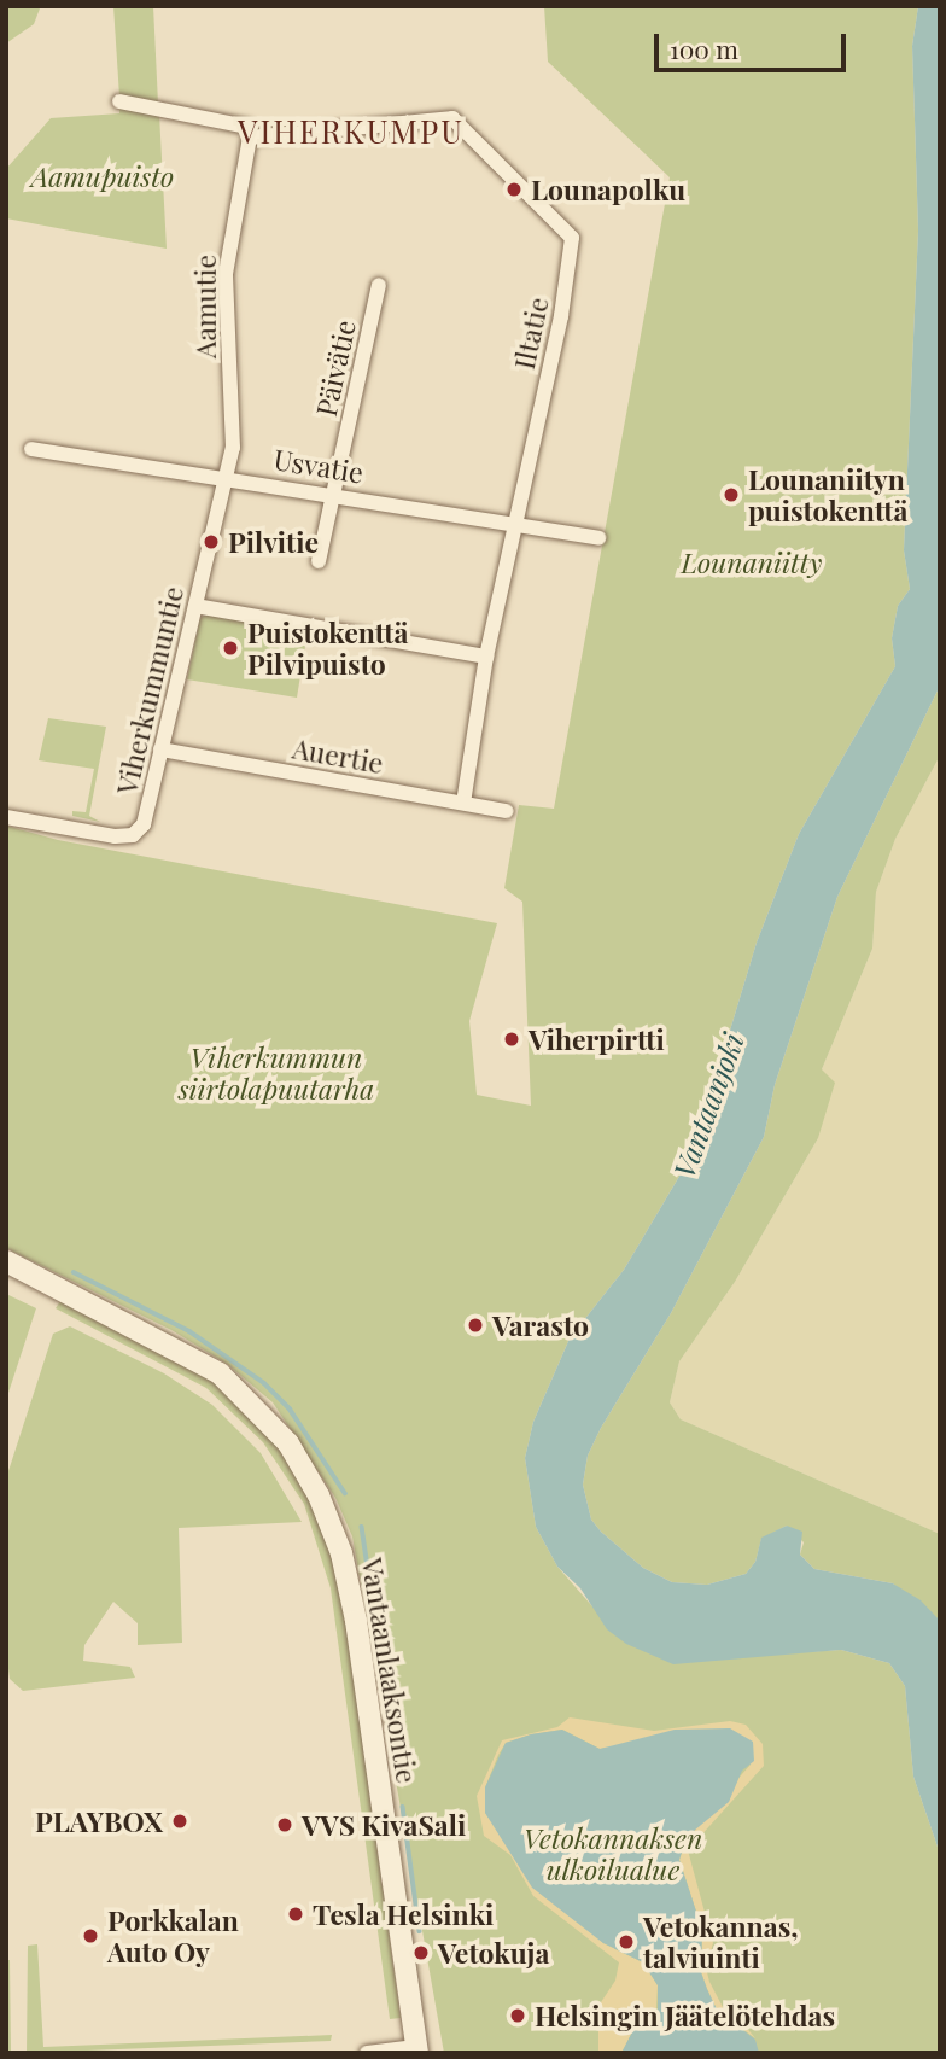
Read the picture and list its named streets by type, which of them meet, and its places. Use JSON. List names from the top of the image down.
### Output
{
  "streets": {
    "main road": ["Vantaanlaaksontie"],
    "street": [
      "Aamutie",
      "Iltatie",
      "Päivätie",
      "Usvatie",
      "Viherkummuntie",
      "Auertie"
    ]
  },
  "crossings": [
    ["Aamutie", "Iltatie"],
    ["Aamutie", "Usvatie"],
    ["Aamutie", "Viherkummuntie"],
    ["Iltatie", "Usvatie"],
    ["Iltatie", "Auertie"],
    ["Päivätie", "Usvatie"],
    ["Usvatie", "Viherkummuntie"],
    ["Viherkummuntie", "Auertie"]
  ],
  "districts": ["VIHERKUMPU"],
  "water": ["Vantaanjoki"],
  "parks": [
    "Aamupuisto",
    "Lounaniitty",
    "Viherkummun siirtolapuutarha",
    "Vetokannaksen ulkoilualue"
  ],
  "places": [
    "Lounapolku",
    "Lounaniityn puistokenttä",
    "Pilvitie",
    "Puistokenttä Pilvipuisto",
    "Viherpirtti",
    "Varasto",
    "PLAYBOX",
    "VVS KivaSali",
    "Tesla Helsinki",
    "Porkkalan Auto Oy",
    "Vetokannas, talviuinti",
    "Vetokuja",
    "Helsingin Jäätelötehdas"
  ],
  "scale_bar": "100 m"
}
